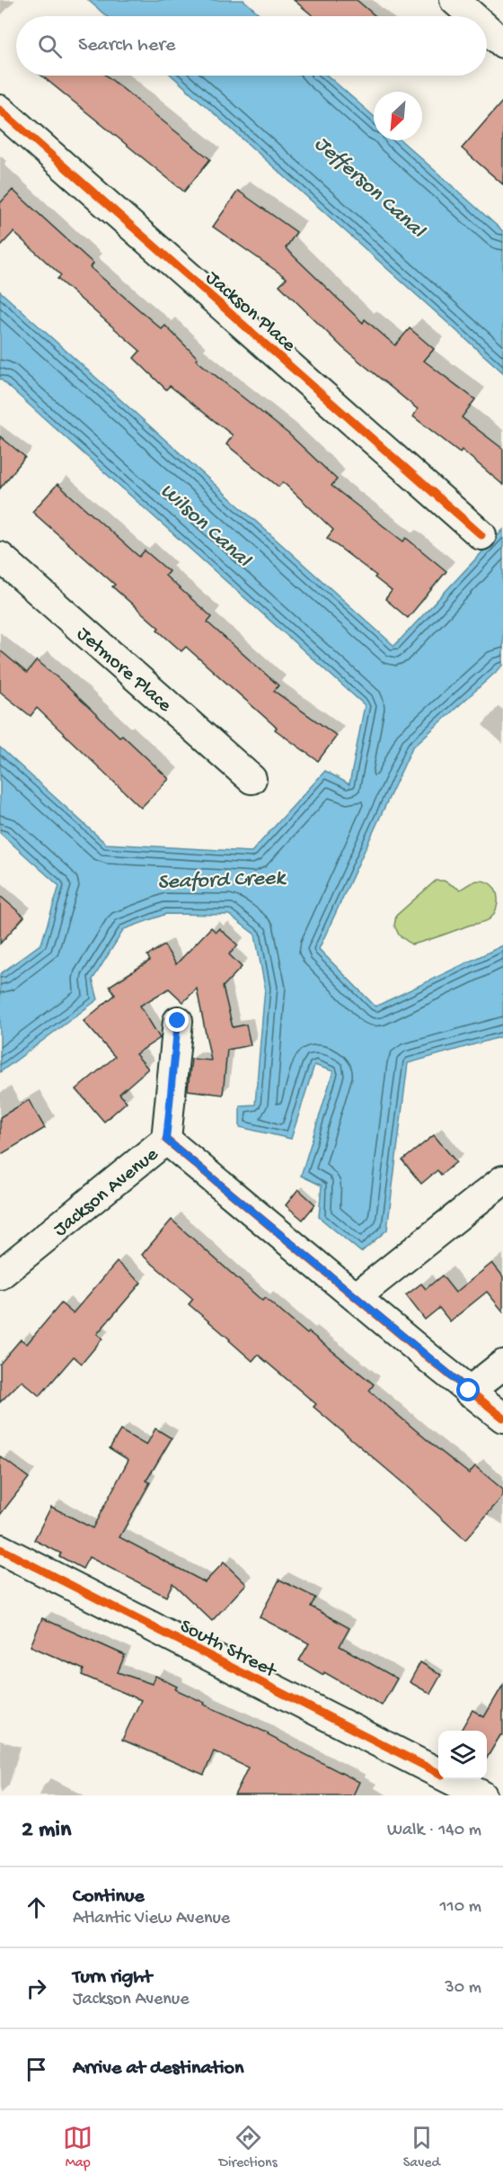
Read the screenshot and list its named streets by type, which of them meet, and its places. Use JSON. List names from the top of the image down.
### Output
{
  "streets": {
    "street": [
      "Jackson Place",
      "Jetmore Place",
      "Jackson Avenue",
      "South Street"
    ]
  },
  "water": ["Jefferson Canal", "Wilson Canal", "Seaford Creek"],
  "north": "bottom left",
  "page": {
    "search": "Search here",
    "heading": ["2 min", "Walk · 140 m"],
    "list": [
      ["Continue", "Atlantic View Avenue", "110 m"],
      ["Turn right", "Jackson Avenue", "30 m"],
      "Arrive at destination"
    ],
    "nav": ["Map", "Directions", "Saved"]
  }
}
